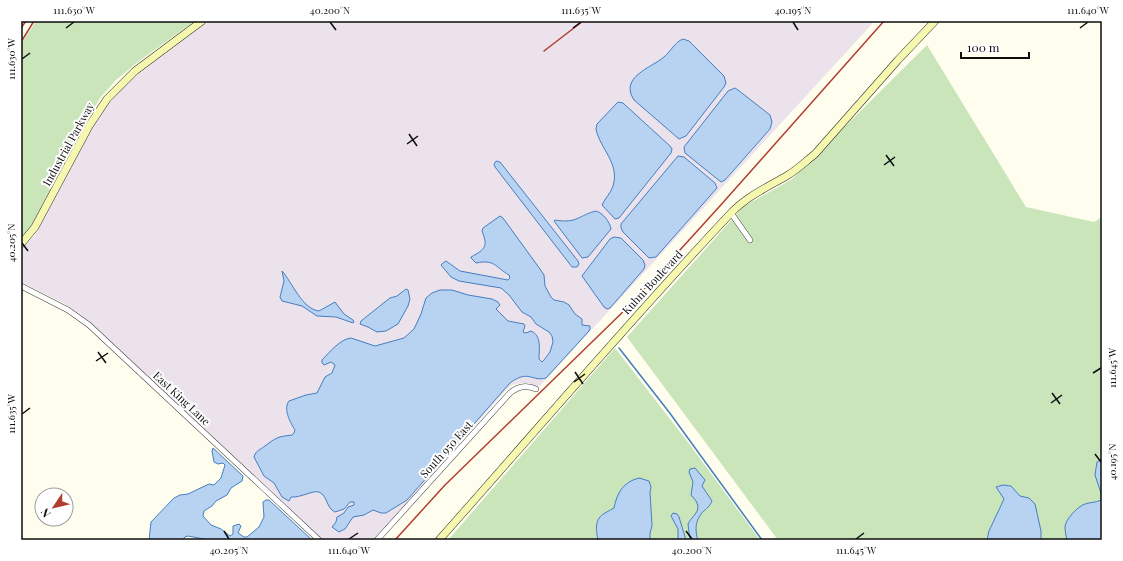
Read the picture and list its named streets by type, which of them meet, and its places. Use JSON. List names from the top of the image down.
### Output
{
  "streets": {
    "street": [
      "Industrial Parkway",
      "Kuhni Boulevard",
      "East King Lane",
      "South 950 East"
    ]
  },
  "scale_bar": "100 m",
  "north": "bottom left",
  "coordinates": [
    "111.630°W",
    "40.200°N",
    "111.635°W",
    "40.195°N",
    "111.640°W",
    "40.205°N",
    "111.645°W"
  ]
}
